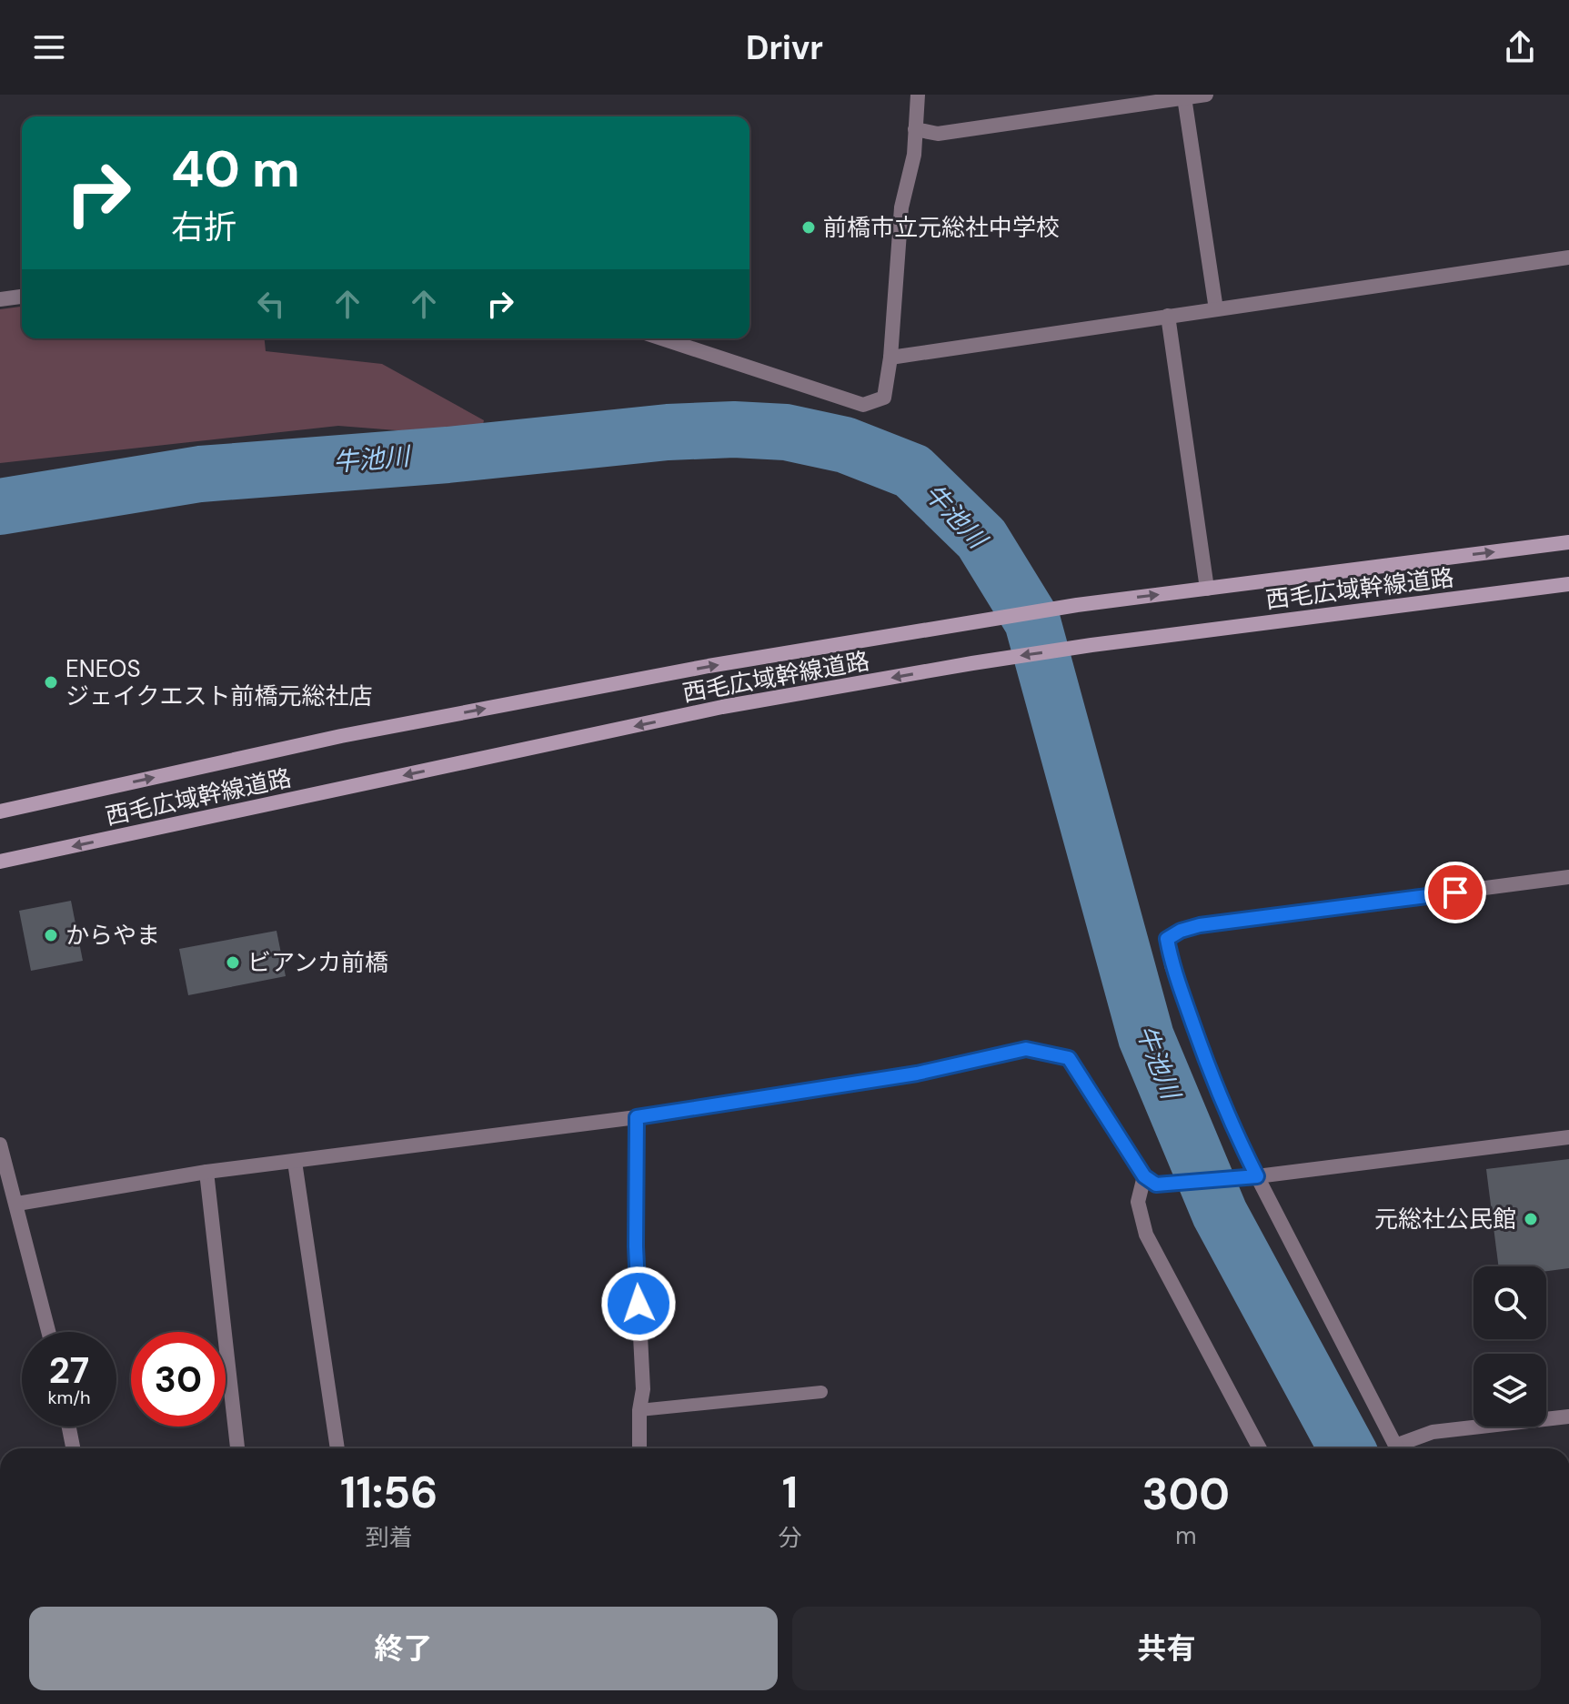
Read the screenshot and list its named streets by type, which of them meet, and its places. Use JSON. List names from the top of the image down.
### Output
{
  "streets": {
    "main road": ["西毛広域幹線道路"]
  },
  "water": ["牛池川"],
  "places": [
    "前橋市立元総社中学校",
    "ENEOS ジェイクエスト前橋元総社店",
    "からやま",
    "ビアンカ前橋",
    "元総社公民館"
  ],
  "page": {
    "header": "Drivr",
    "turn": ["40 m", "右折"],
    "speed": "27 km/h",
    "limit": "30",
    "eta": [
      "11:56",
      "到着",
      "1",
      "分",
      "300",
      "m"
    ],
    "buttons": ["終了", "共有"]
  }
}
